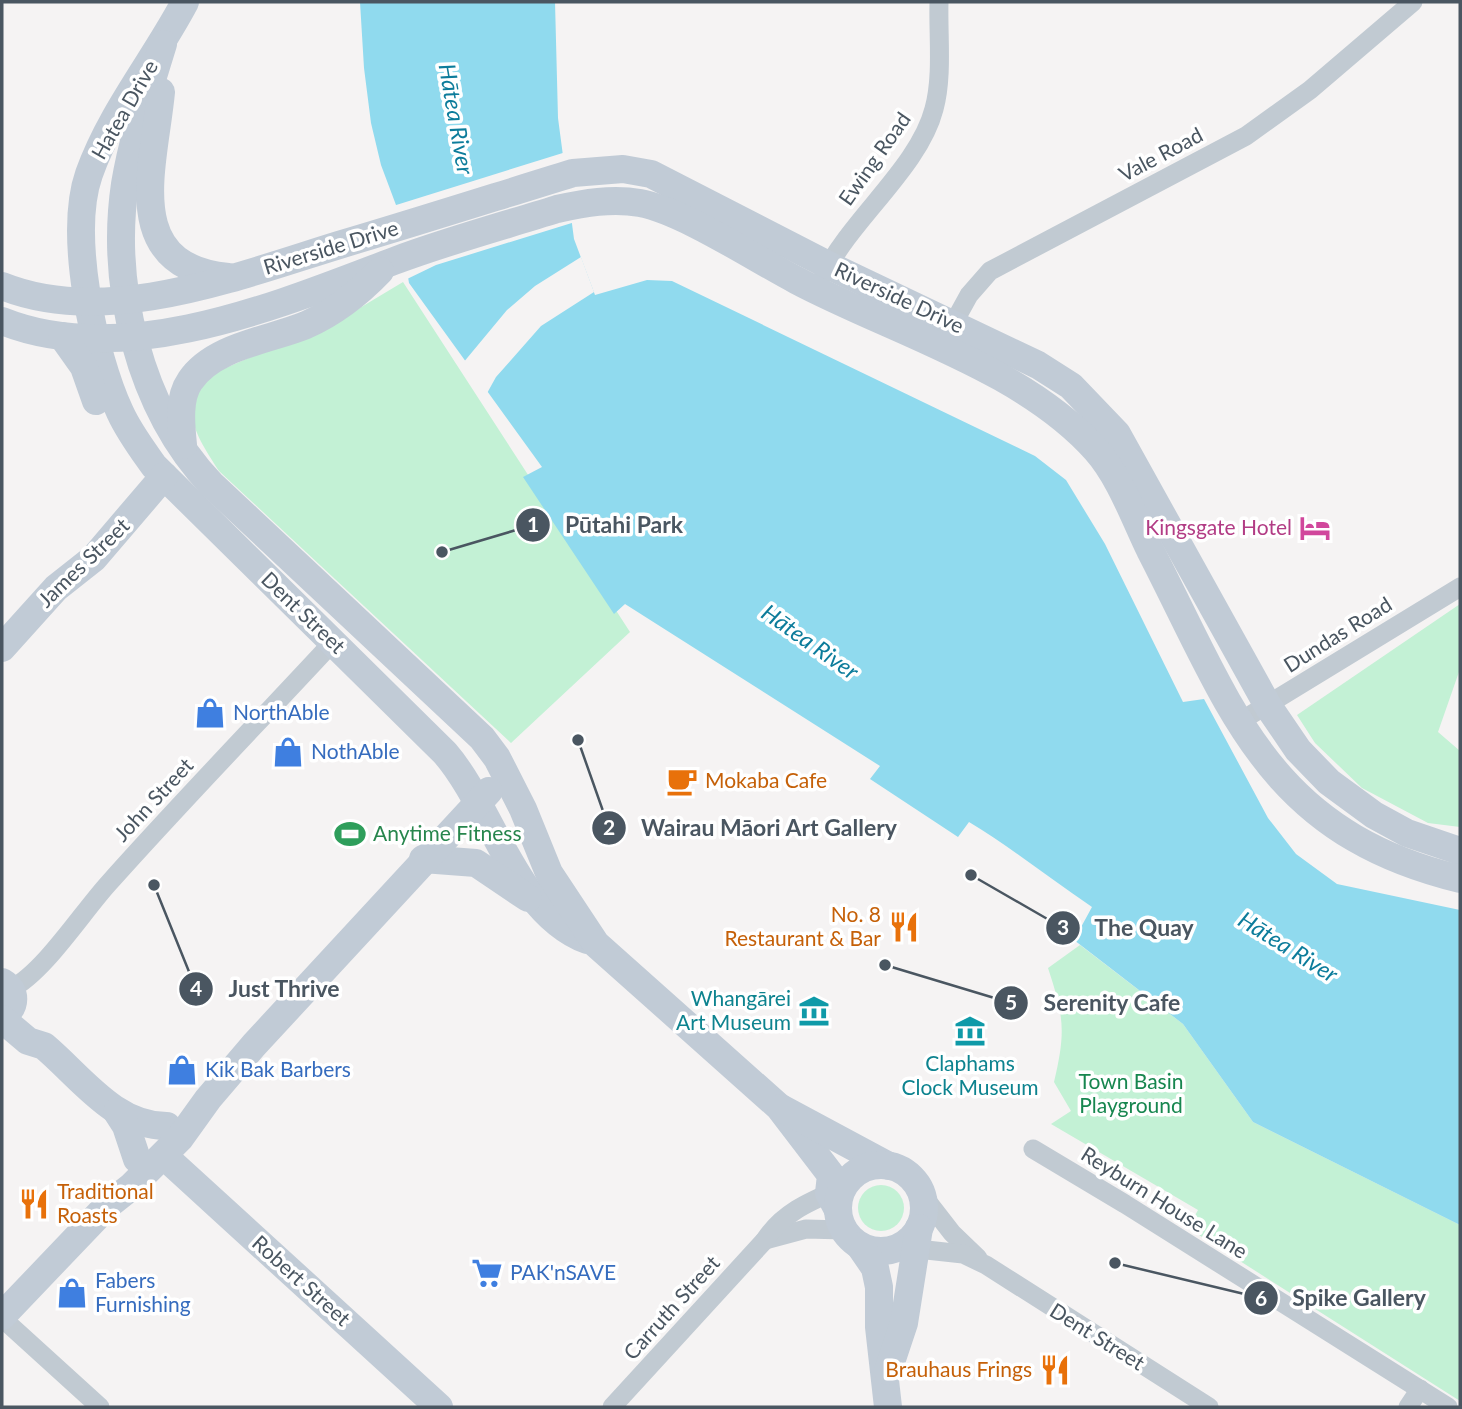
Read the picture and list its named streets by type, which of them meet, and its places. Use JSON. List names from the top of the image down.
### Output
{
  "streets": {
    "main road": [
      "Hatea Drive",
      "Riverside Drive",
      "James Street",
      "Dent Street",
      "Robert Street"
    ],
    "street": [
      "Vale Road",
      "Ewing Road",
      "Dundas Road",
      "John Street",
      "Reyburn House Lane",
      "Carruth Street"
    ]
  },
  "crossings": [
    ["Hatea Drive", "Riverside Drive"],
    ["Hatea Drive", "Dent Street"],
    ["Vale Road", "Riverside Drive"],
    ["Ewing Road", "Riverside Drive"],
    ["Riverside Drive", "Dent Street"],
    ["Riverside Drive", "Dundas Road"],
    ["James Street", "Dent Street"],
    ["Dent Street", "John Street"],
    ["Dent Street", "Carruth Street"],
    ["John Street", "Robert Street"]
  ],
  "water": ["Hātea River"],
  "parks": ["Town Basin Playground"],
  "places": {
    "hotel": ["Kingsgate Hotel"],
    "other": [
      "Pūtahi Park",
      "Wairau Māori Art Gallery",
      "The Quay",
      "Just Thrive",
      "Serenity Cafe",
      "Spike Gallery"
    ],
    "shop": [
      "NorthAble",
      "NothAble",
      "Kik Bak Barbers",
      "Fabers Furnishing"
    ],
    "cafe": ["Mokaba Cafe"],
    "sports": ["Anytime Fitness"],
    "restaurant": ["No. 8 Restaurant & Bar", "Traditional Roasts", "Brauhaus Frings"],
    "museum": ["Whangārei Art Museum", "Claphams Clock Museum"],
    "supermarket": ["PAK'nSAVE"]
  }
}
